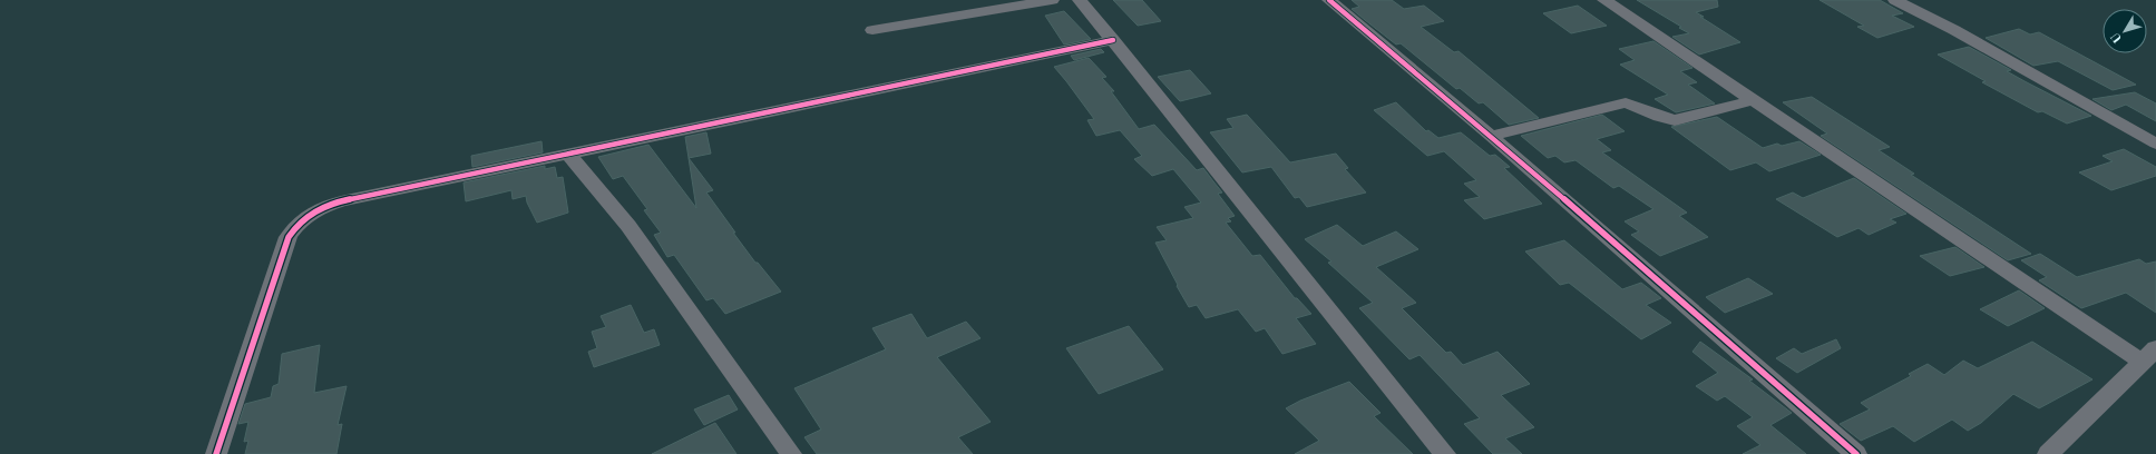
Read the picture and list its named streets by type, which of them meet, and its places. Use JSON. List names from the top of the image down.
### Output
{
  "north": "bottom left"
}
